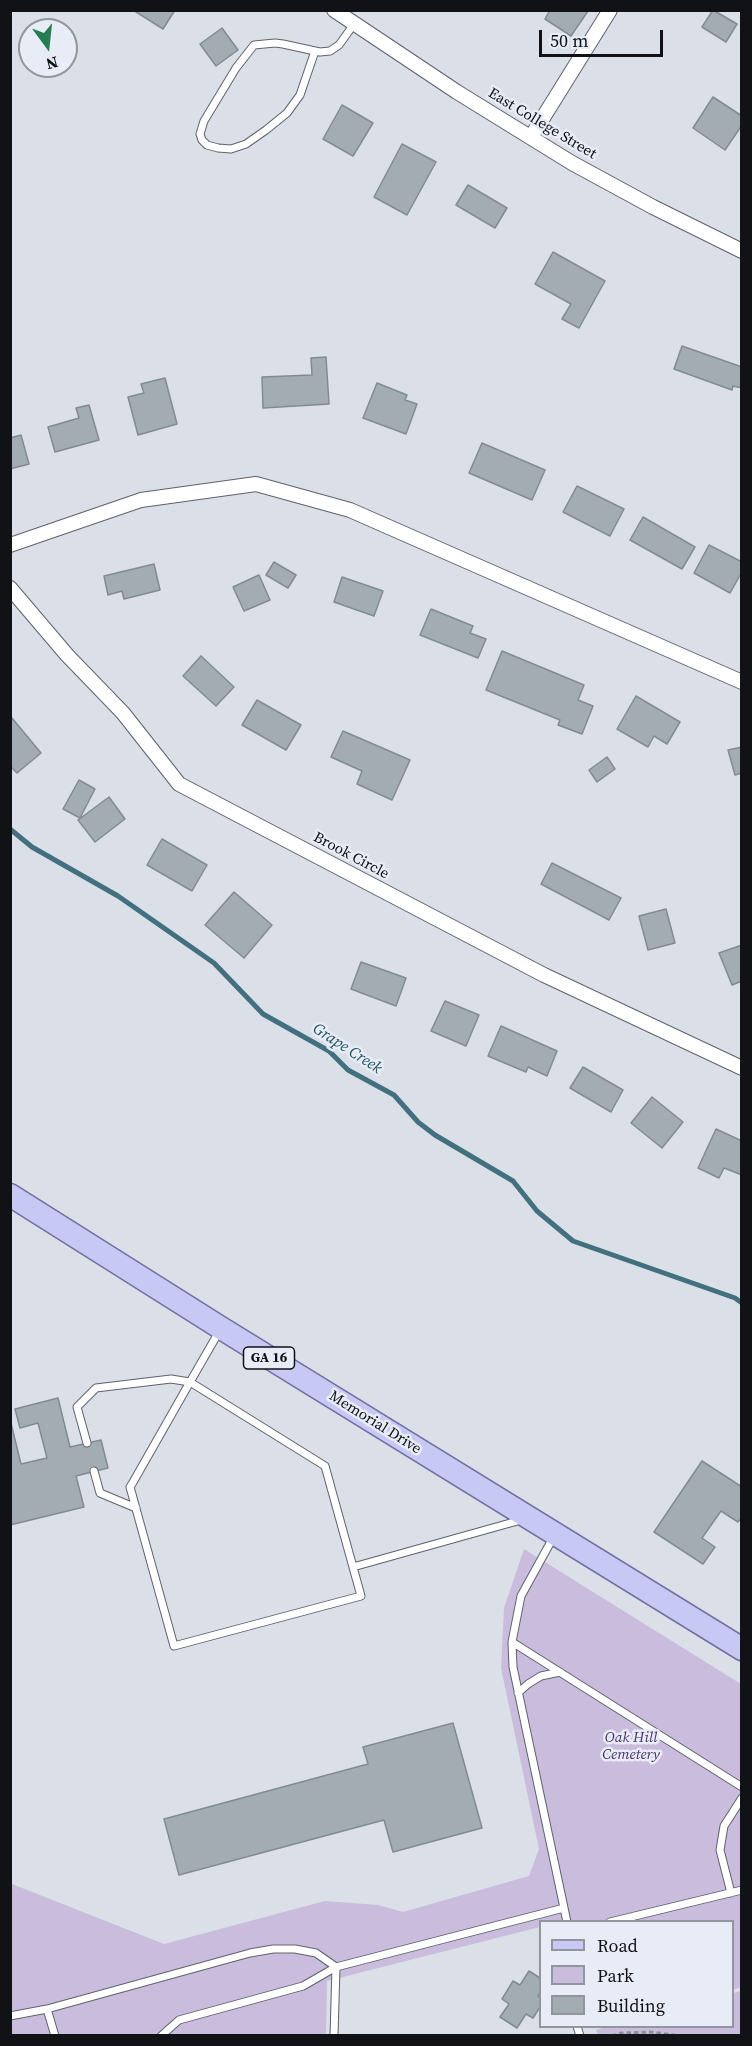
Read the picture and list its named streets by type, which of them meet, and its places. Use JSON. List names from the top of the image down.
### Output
{
  "streets": {
    "main road": ["GA 16", "Memorial Drive"],
    "street": ["East College Street", "Brook Circle"]
  },
  "water": ["Grape Creek"],
  "parks": ["Oak Hill Cemetery"],
  "legend": ["Road", "Park", "Building"],
  "scale_bar": "50 m",
  "north": "bottom"
}
